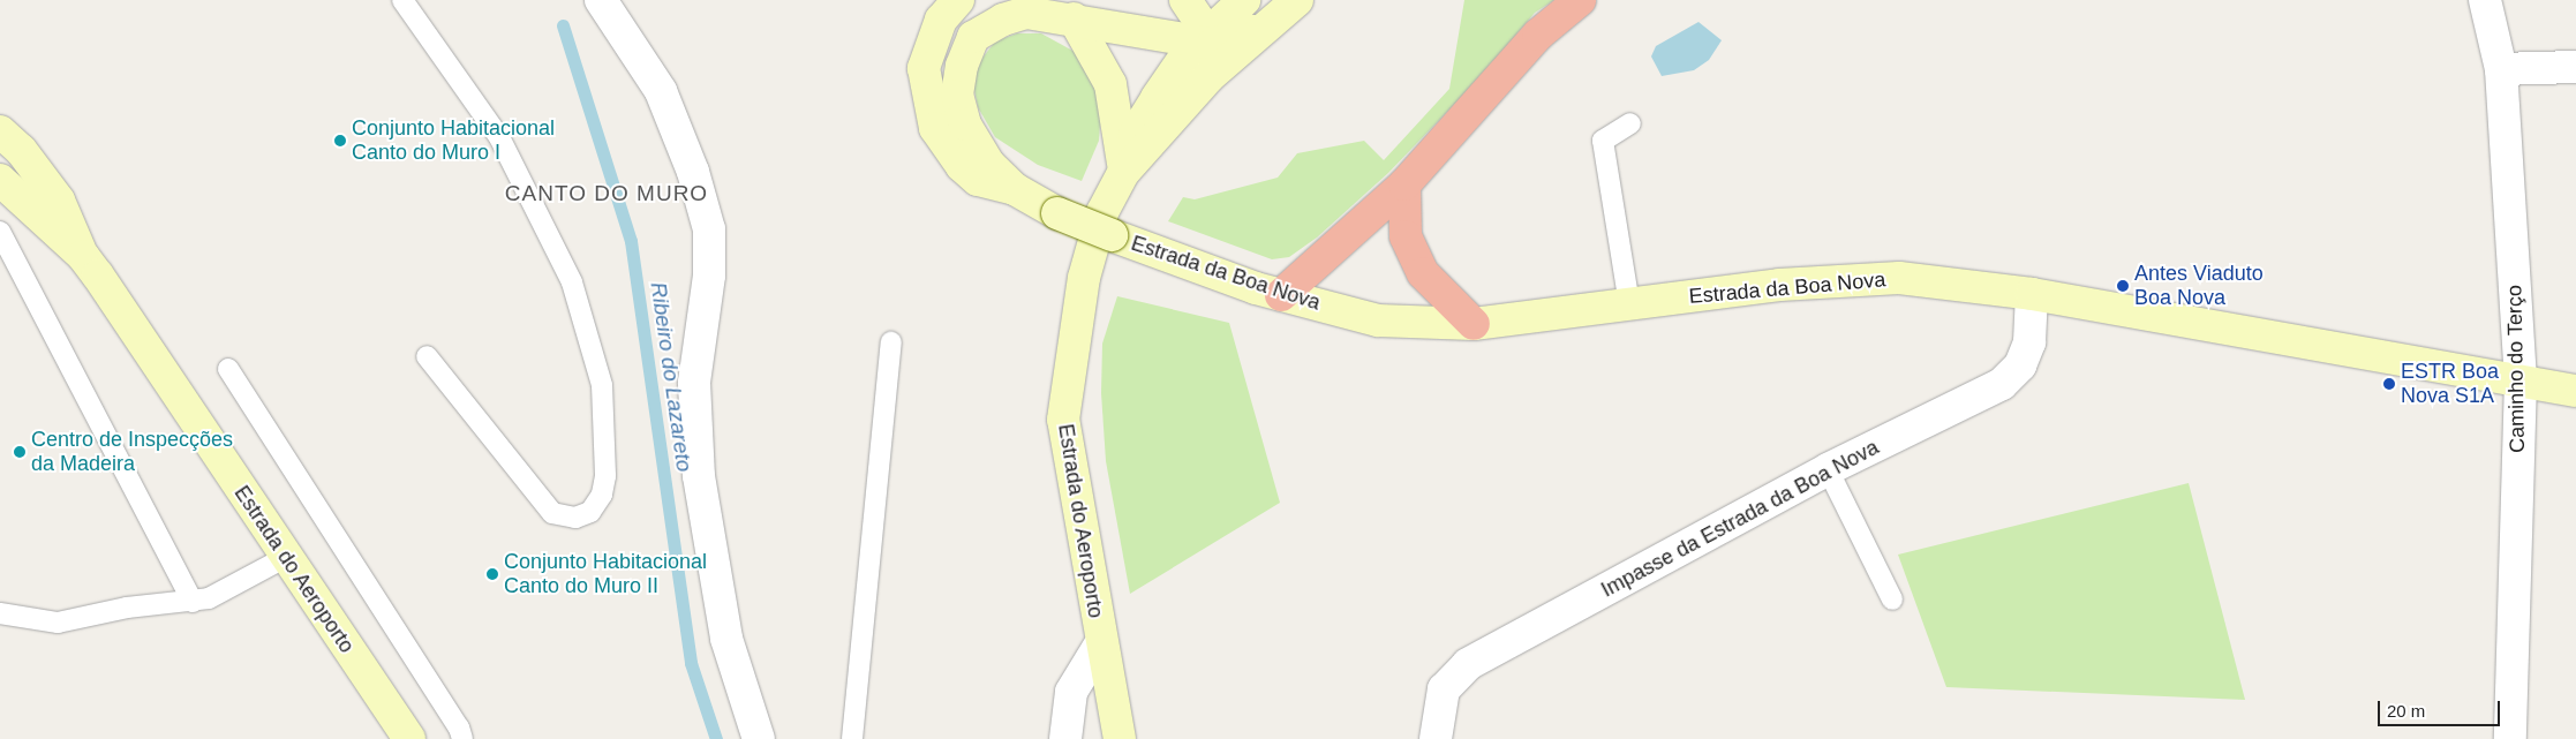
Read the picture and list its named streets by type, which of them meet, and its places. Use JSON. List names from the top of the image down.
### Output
{
  "streets": {
    "main road": ["Estrada da Boa Nova", "Estrada do Aeroporto"],
    "street": ["Caminho do Terço", "Impasse da Estrada da Boa Nova"]
  },
  "crossings": [
    ["Estrada da Boa Nova", "Caminho do Terço"],
    ["Estrada da Boa Nova", "Impasse da Estrada da Boa Nova"],
    ["Estrada da Boa Nova", "Estrada do Aeroporto"]
  ],
  "districts": ["CANTO DO MURO"],
  "water": ["Ribeiro do Lazareto"],
  "places": [
    "Conjunto Habitacional Canto do Muro I",
    "Antes Viaduto Boa Nova",
    "ESTR Boa Nova S1A",
    "Centro de Inspecções da Madeira",
    "Conjunto Habitacional Canto do Muro II"
  ],
  "scale_bar": "20 m"
}
